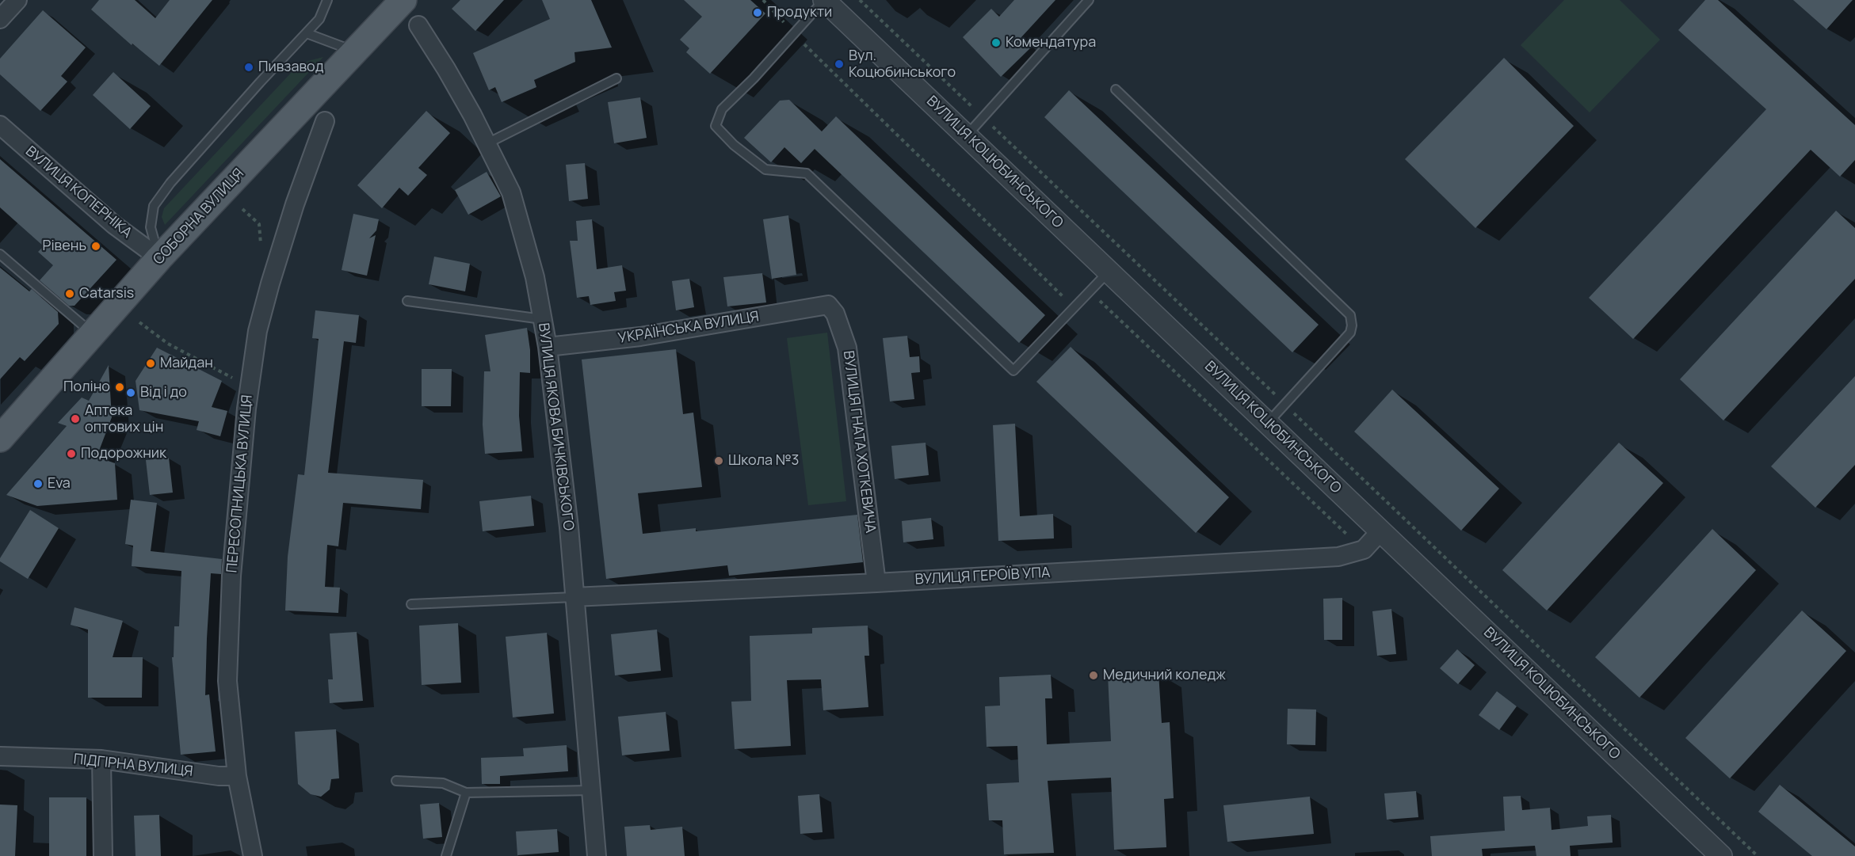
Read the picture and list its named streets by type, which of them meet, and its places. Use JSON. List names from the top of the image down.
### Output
{
  "streets": {
    "main road": ["СОБОРНА ВУЛИЦЯ"],
    "street": [
      "ВУЛИЦЯ КОЦЮБИНСЬКОГО",
      "ВУЛИЦЯ КОПЕРНІКА",
      "УКРАЇНСЬКА ВУЛИЦЯ",
      "ВУЛИЦЯ ЯКОВА БИЧКІВСЬКОГО",
      "ВУЛИЦЯ ГНАТА ХОТКЕВИЧА",
      "ПЕРЕСОПНИЦЬКА ВУЛИЦЯ",
      "ВУЛИЦЯ ГЕРОЇВ УПА",
      "ПІДГІРНА ВУЛИЦЯ"
    ]
  },
  "crossings": [
    ["ВУЛИЦЯ КОПЕРНІКА", "СОБОРНА ВУЛИЦЯ"],
    ["УКРАЇНСЬКА ВУЛИЦЯ", "ВУЛИЦЯ ЯКОВА БИЧКІВСЬКОГО"],
    ["УКРАЇНСЬКА ВУЛИЦЯ", "ВУЛИЦЯ ГНАТА ХОТКЕВИЧА"],
    ["ВУЛИЦЯ ЯКОВА БИЧКІВСЬКОГО", "ВУЛИЦЯ ГЕРОЇВ УПА"],
    ["ВУЛИЦЯ ГНАТА ХОТКЕВИЧА", "ВУЛИЦЯ ГЕРОЇВ УПА"],
    ["ПЕРЕСОПНИЦЬКА ВУЛИЦЯ", "ПІДГІРНА ВУЛИЦЯ"]
  ],
  "places": [
    "Продукти",
    "Комендатура",
    "Вул. Коцюбинського",
    "Пивзавод",
    "Рівень",
    "Catarsis",
    "Майдан",
    "Поліно",
    "Від і до",
    "Аптека оптових цін",
    "Подорожник",
    "Школа №3",
    "Eva",
    "Медичний коледж"
  ]
}
